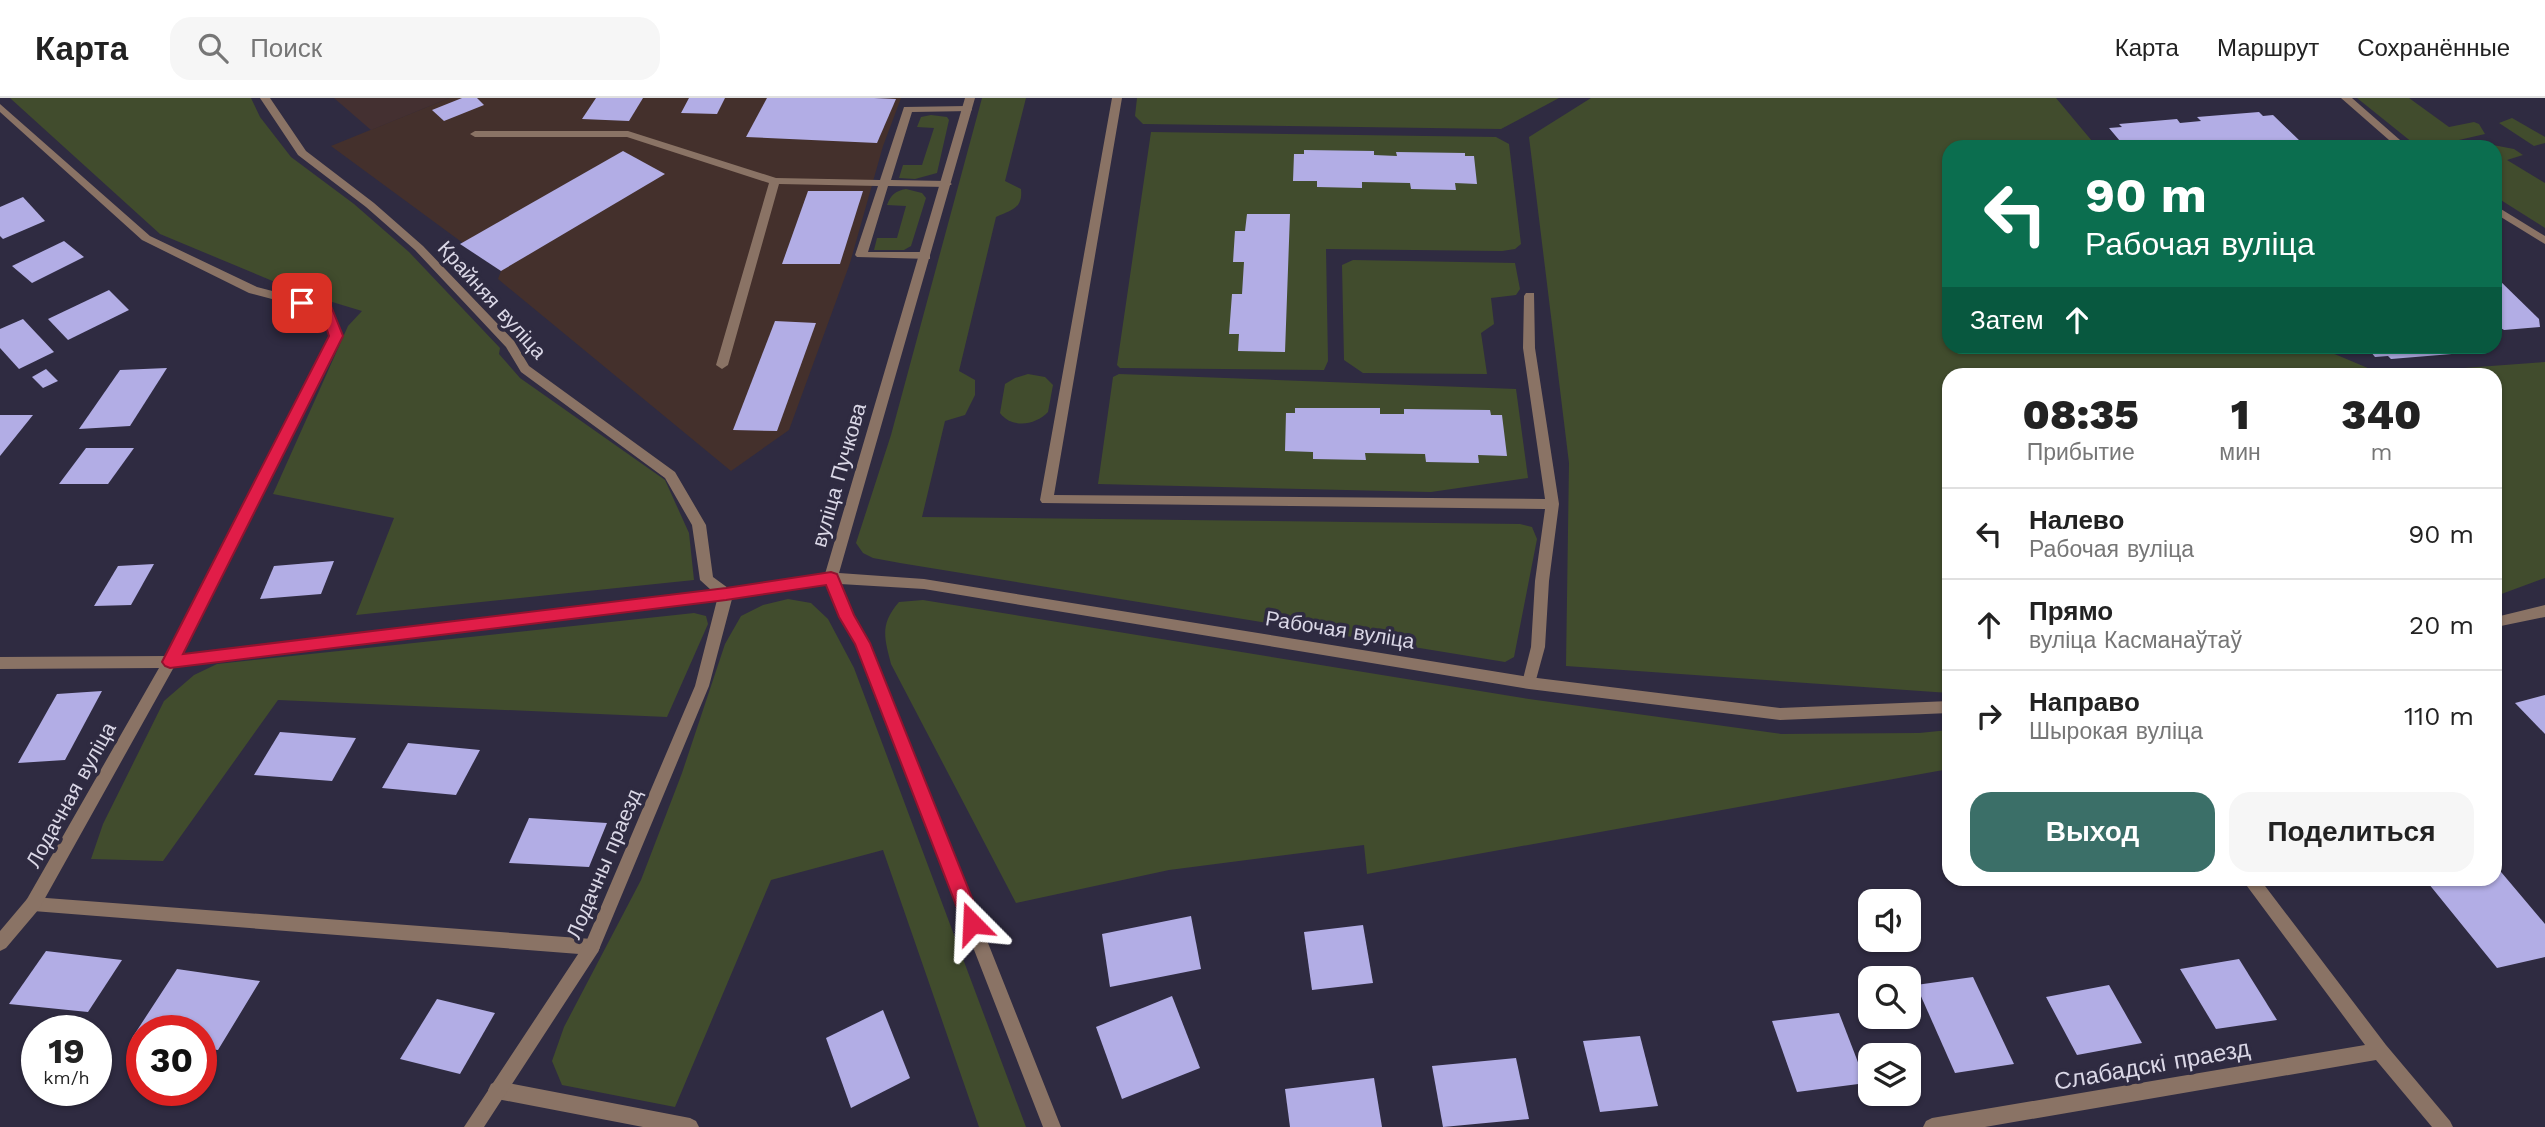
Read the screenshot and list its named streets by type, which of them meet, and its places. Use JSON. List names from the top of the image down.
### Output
{
  "streets": {
    "street": [
      "Крайняя вуліца",
      "вуліца Пучкова",
      "Рабочая вуліца",
      "Лодачная вуліца",
      "Лодачны праезд",
      "Слабадскі праезд"
    ]
  },
  "crossings": [
    ["Крайняя вуліца", "Рабочая вуліца"],
    ["Крайняя вуліца", "Лодачны праезд"],
    ["вуліца Пучкова", "Рабочая вуліца"],
    ["Рабочая вуліца", "Лодачная вуліца"],
    ["Рабочая вуліца", "Лодачны праезд"]
  ],
  "page": {
    "header": "Карта",
    "search": "Поиск",
    "nav": ["Карта", "Маршрут", "Сохранённые"],
    "turn": ["90 m", "Рабочая вуліца"],
    "then": "Затем",
    "eta": [
      "08:35",
      "Прибытие",
      "1",
      "мин",
      "340",
      "m"
    ],
    "list": [
      {
        "name": "Налево",
        "note": "Рабочая вуліца",
        "value": "90 m"
      },
      {
        "name": "Прямо",
        "note": "вуліца Касманаўтаў",
        "value": "20 m"
      },
      {
        "name": "Направо",
        "note": "Шырокая вуліца",
        "value": "110 m"
      }
    ],
    "buttons": ["Выход", "Поделиться"],
    "speed": "19 km/h",
    "limit": "30"
  }
}
